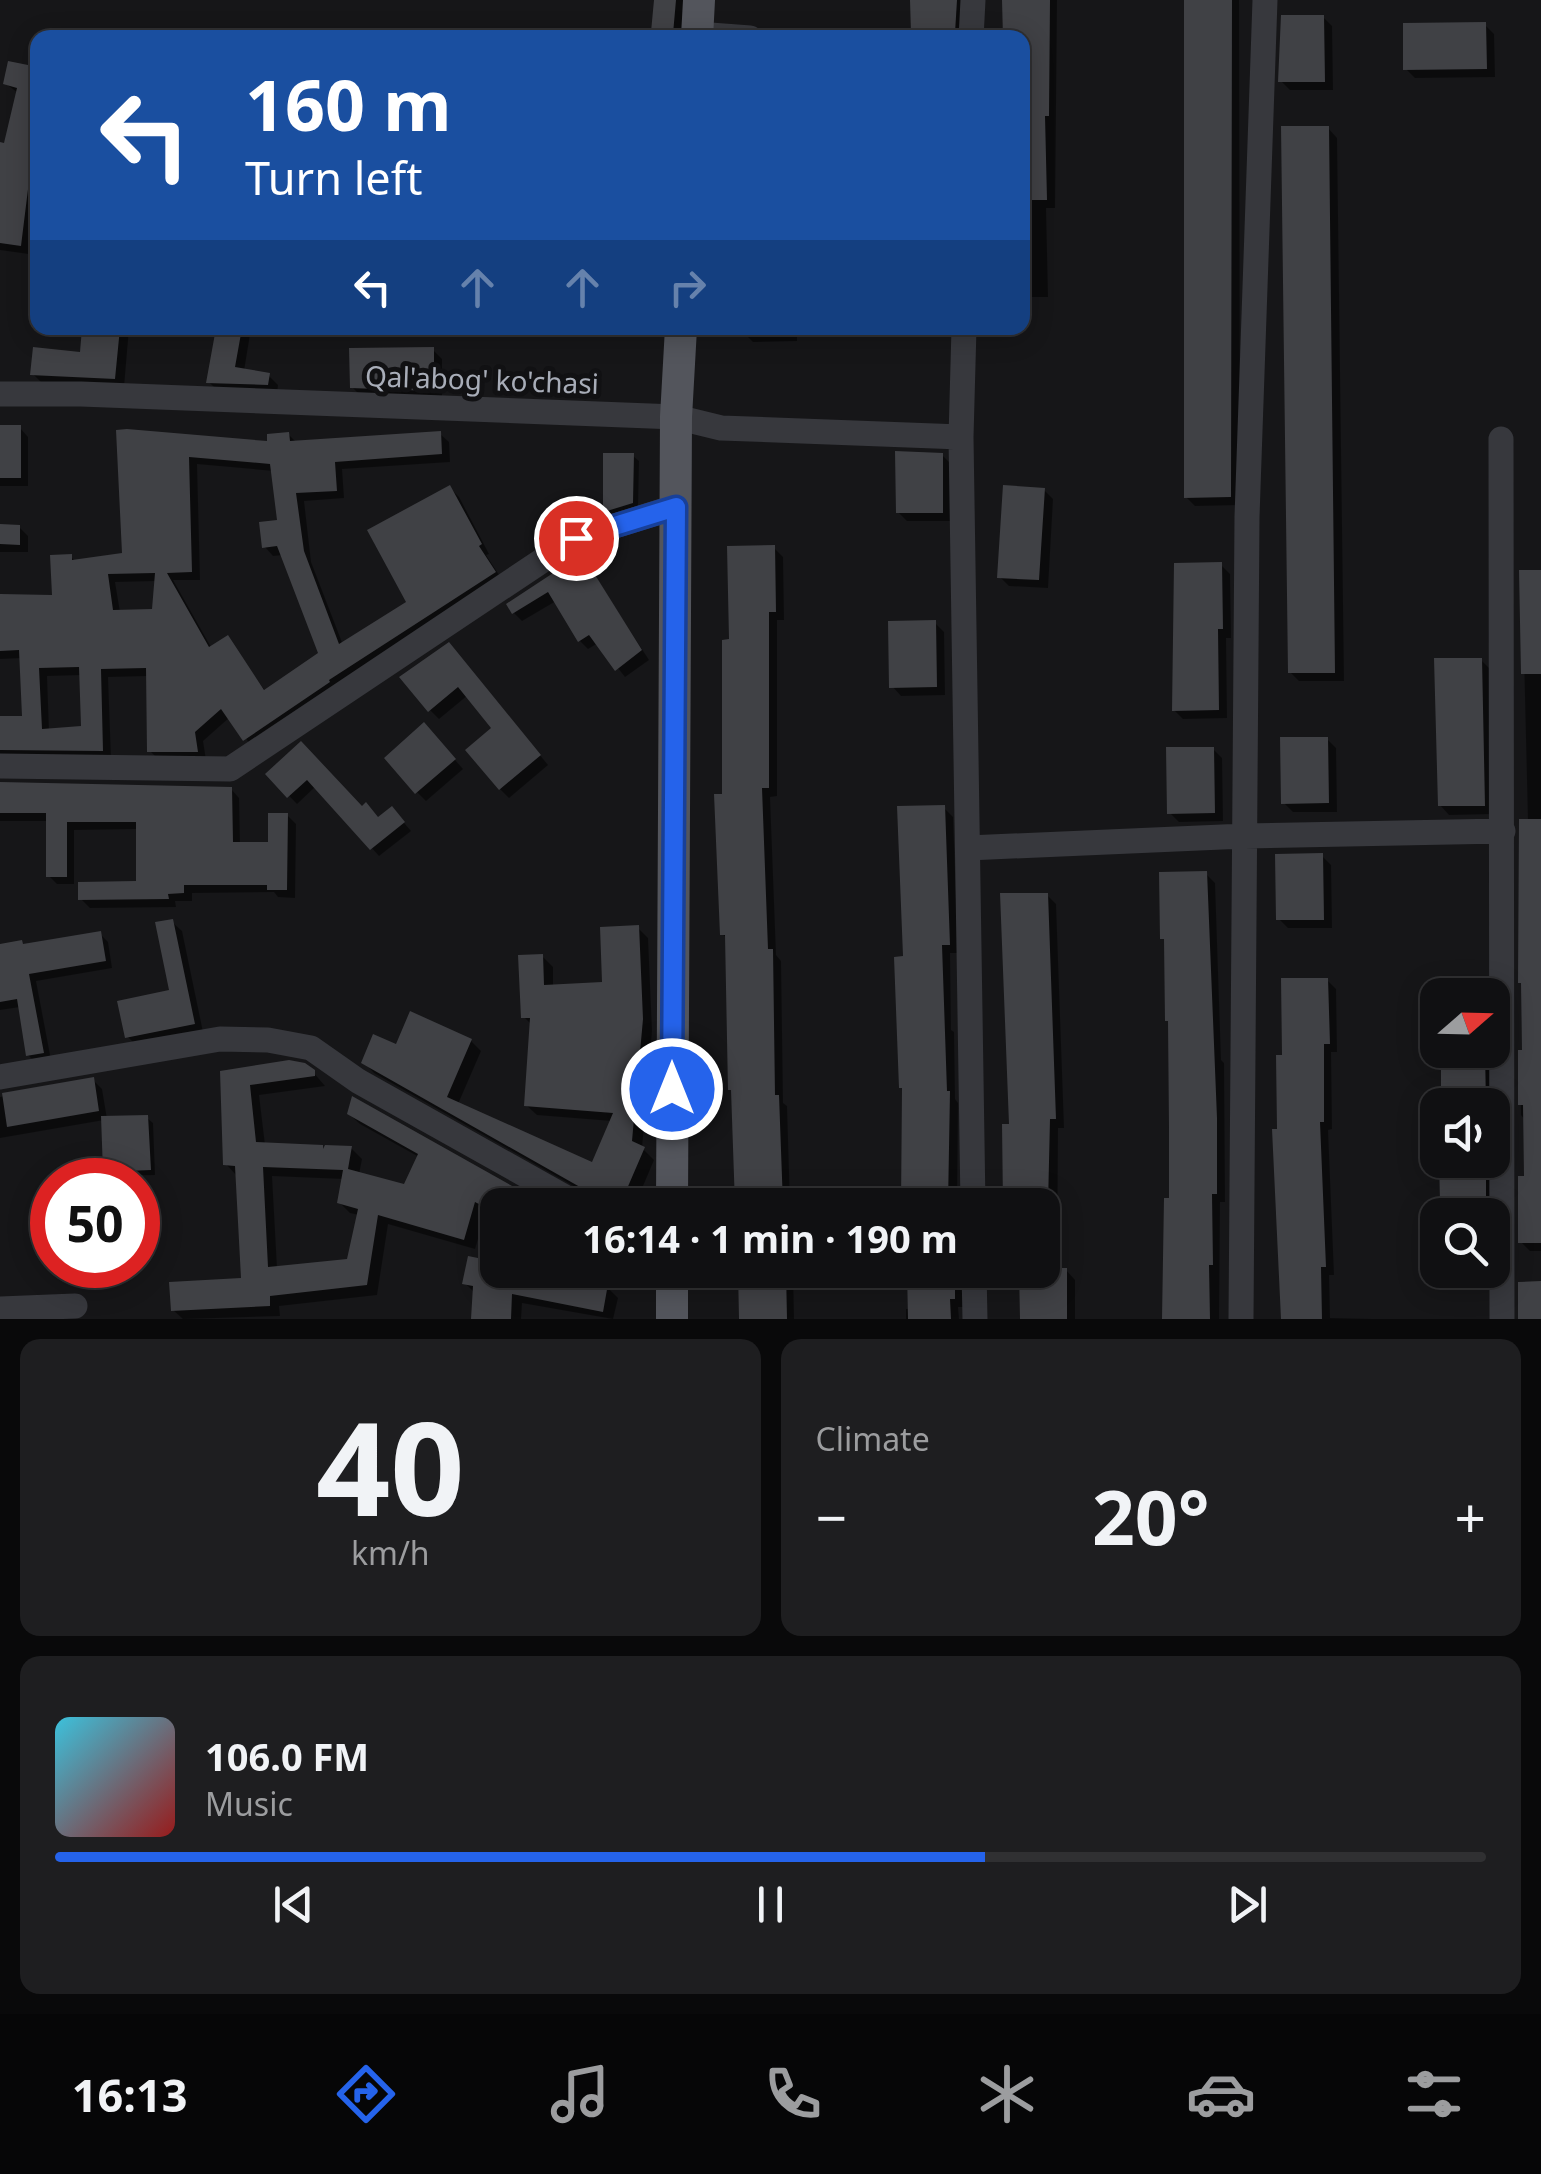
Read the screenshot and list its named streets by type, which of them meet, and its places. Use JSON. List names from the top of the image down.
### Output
{
  "streets": {
    "street": ["Qal'abog' ko'chasi"]
  },
  "north": "right",
  "page": {
    "turn": ["160 m", "Turn left"],
    "limit": "50",
    "trip": "16:14 · 1 min · 190 m",
    "tile": [
      ["40", "km/h"],
      "Climate"
    ],
    "heat": ["−", "20°", "+"],
    "song": ["106.0 FM", "Music"],
    "tabs": "16:13"
  }
}
